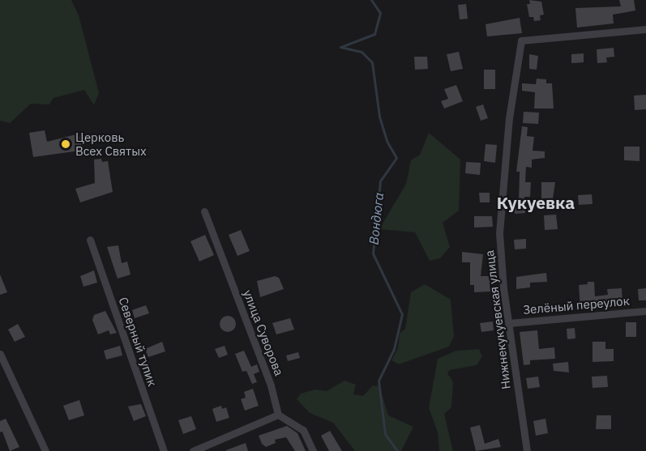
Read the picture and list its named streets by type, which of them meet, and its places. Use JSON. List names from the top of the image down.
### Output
{
  "streets": {
    "street": [
      "Зелёный переулок",
      "Нижнекукуевская улица",
      "улица Суворова",
      "Северный тупик"
    ]
  },
  "crossings": [
    ["Зелёный переулок", "Нижнекукуевская улица"]
  ],
  "districts": ["Кукуевка"],
  "water": ["Вондюга"],
  "places": ["Церковь Всех Святых"]
}
